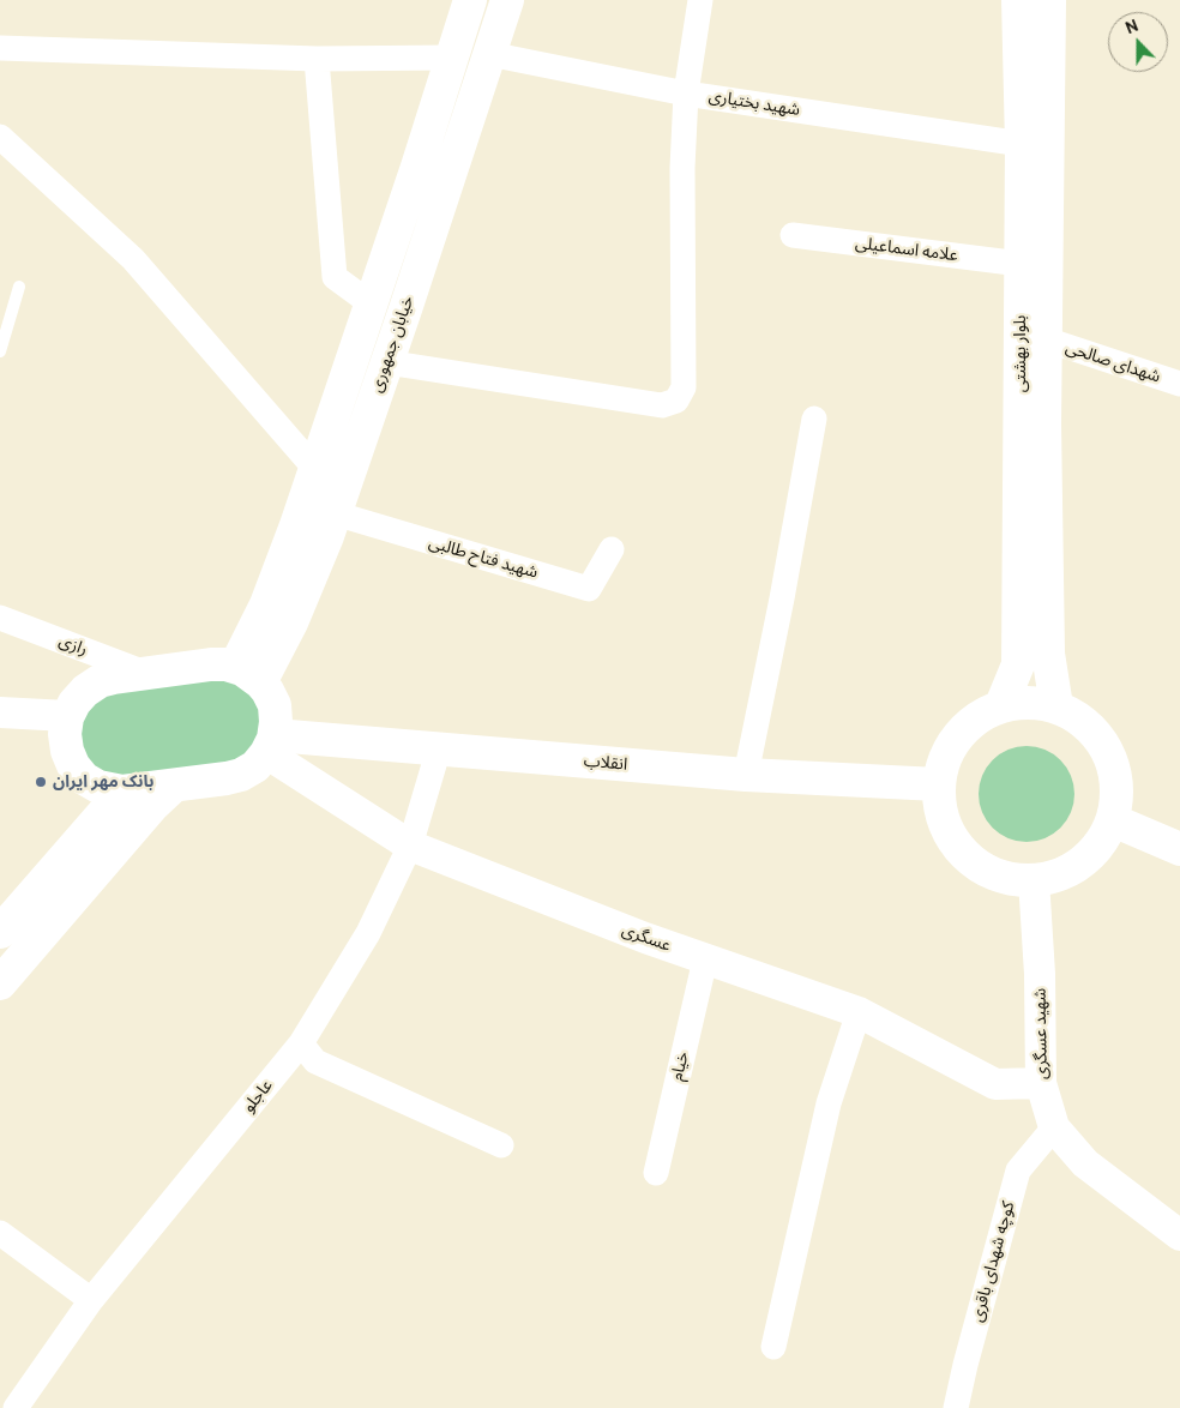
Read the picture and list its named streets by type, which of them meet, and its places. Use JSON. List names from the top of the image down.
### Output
{
  "streets": {
    "main road": ["خیابان جمهوری", "بلوار بهشتی", "انقلاب"],
    "street": [
      "شهید بختیاری",
      "علامه اسماعیلی",
      "شهدای صالحی",
      "شهید فتاح طالبی",
      "رازی",
      "عسگری",
      "شهید عسگری",
      "خیام",
      "عاجلو",
      "کوچه شهدای باقری"
    ]
  },
  "crossings": [
    ["شهید بختیاری", "خیابان جمهوری"],
    ["شهید بختیاری", "بلوار بهشتی"],
    ["علامه اسماعیلی", "بلوار بهشتی"],
    ["خیابان جمهوری", "شهید فتاح طالبی"],
    ["خیابان جمهوری", "رازی"],
    ["خیابان جمهوری", "انقلاب"],
    ["خیابان جمهوری", "عسگری"],
    ["بلوار بهشتی", "شهدای صالحی"],
    ["بلوار بهشتی", "انقلاب"],
    ["بلوار بهشتی", "شهید عسگری"],
    ["رازی", "انقلاب"],
    ["رازی", "عسگری"],
    ["انقلاب", "عسگری"],
    ["انقلاب", "شهید عسگری"],
    ["انقلاب", "عاجلو"],
    ["عسگری", "شهید عسگری"],
    ["عسگری", "خیام"],
    ["عسگری", "عاجلو"],
    ["شهید عسگری", "کوچه شهدای باقری"]
  ],
  "places": ["بانک مهر ایران"],
  "north": "top"
}
